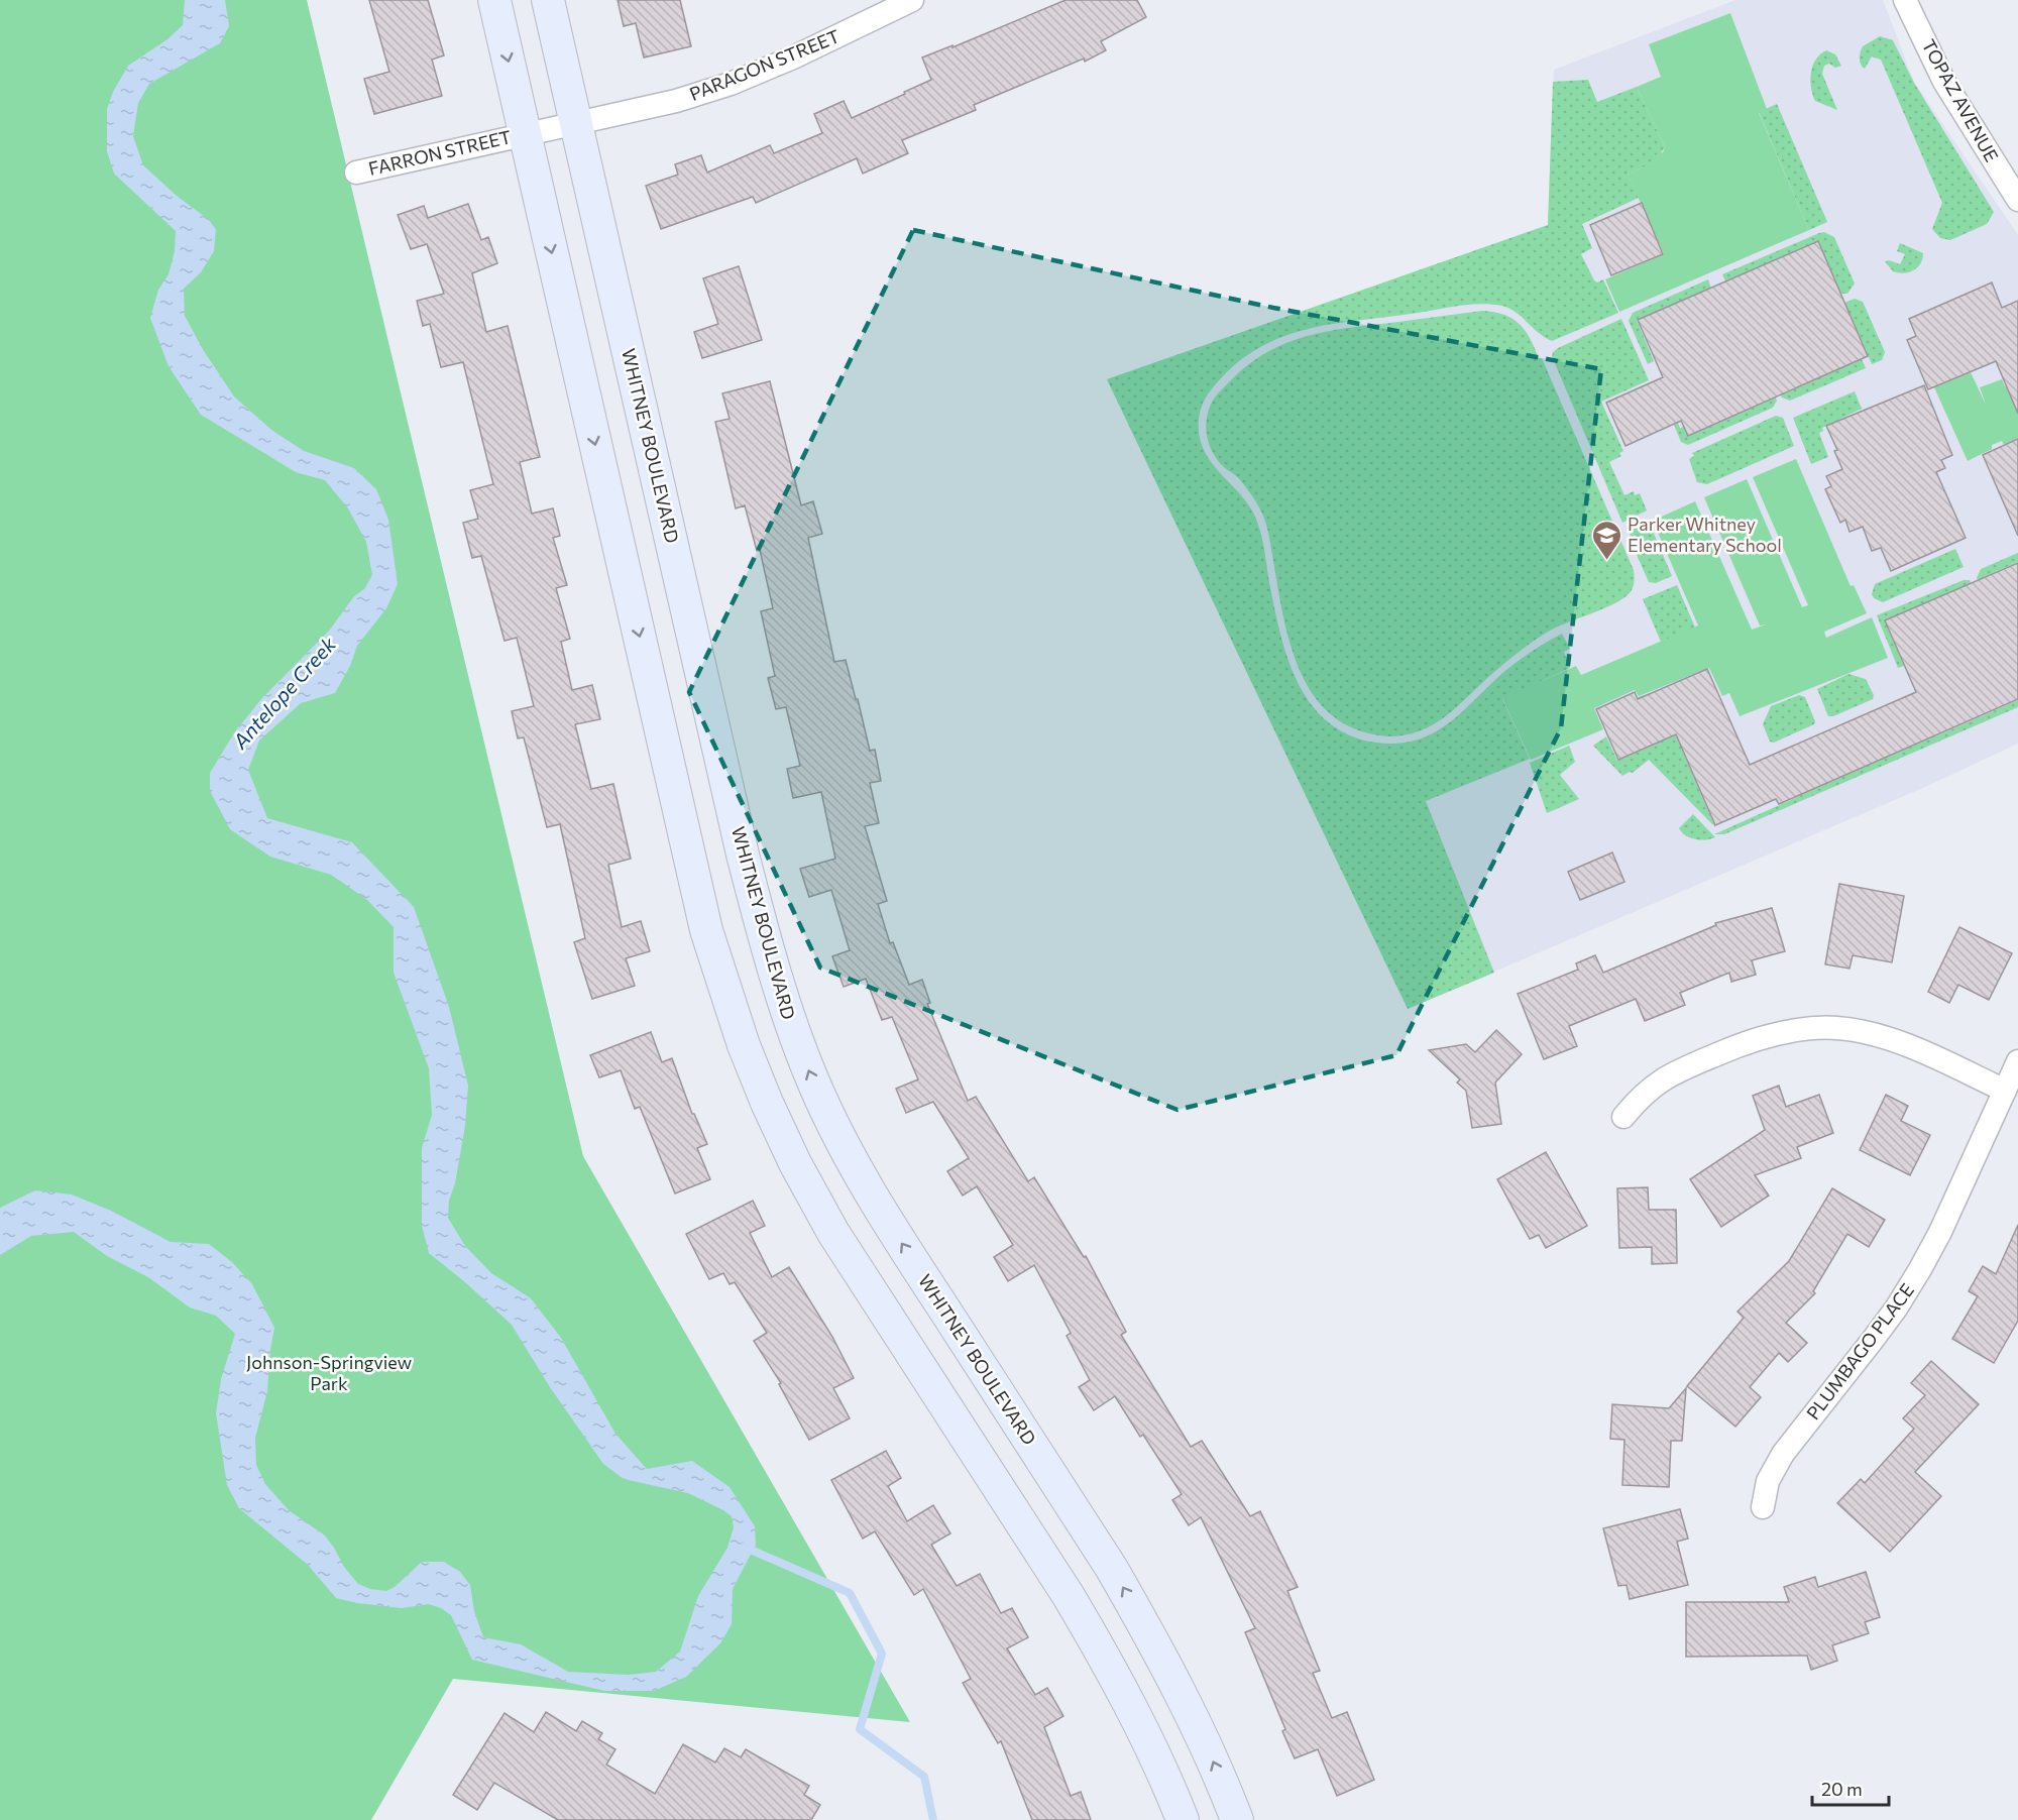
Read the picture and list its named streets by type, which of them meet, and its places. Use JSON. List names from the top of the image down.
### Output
{
  "streets": {
    "street": [
      "PARAGON STREET",
      "TOPAZ AVENUE",
      "FARRON STREET",
      "WHITNEY BOULEVARD",
      "PLUMBAGO PLACE"
    ]
  },
  "crossings": [
    ["PARAGON STREET", "FARRON STREET"],
    ["PARAGON STREET", "WHITNEY BOULEVARD"]
  ],
  "water": ["Antelope Creek"],
  "parks": ["Johnson-Springview Park"],
  "places": {
    "school or university": ["Parker Whitney Elementary School"]
  },
  "scale_bar": "20 m"
}
